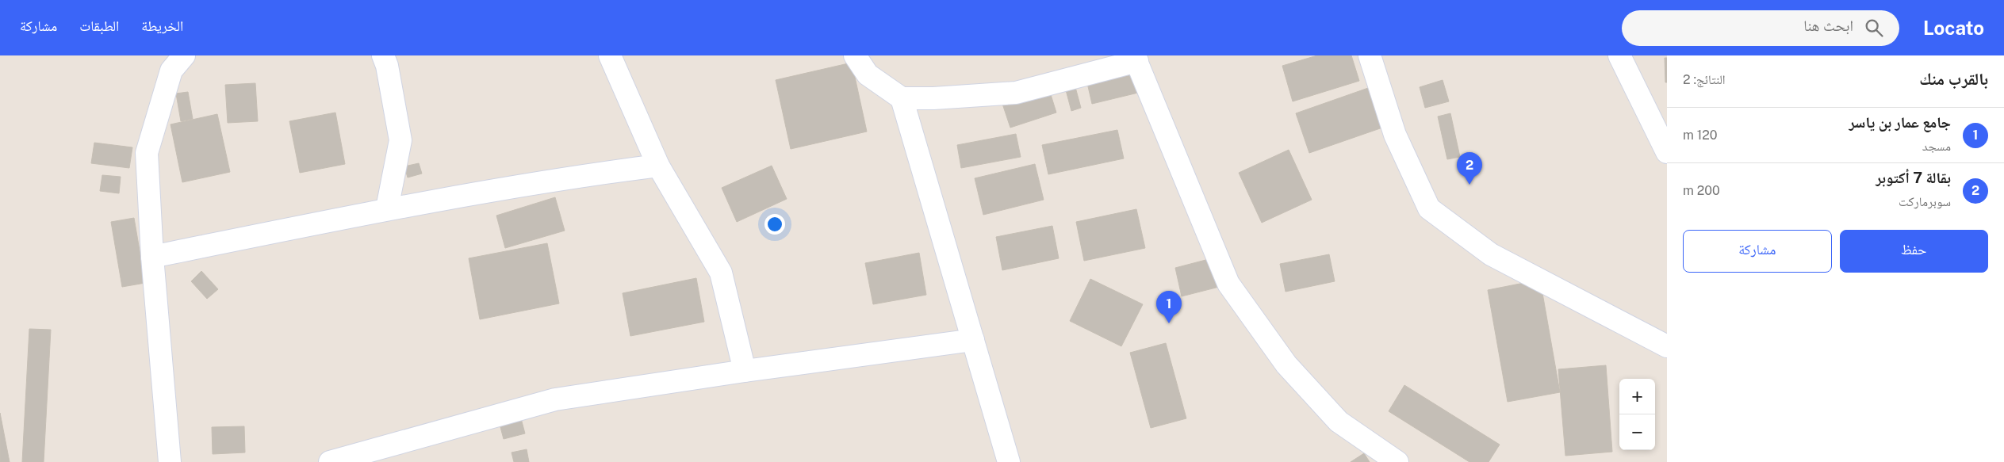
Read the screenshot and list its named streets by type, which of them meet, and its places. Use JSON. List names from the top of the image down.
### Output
{
  "page": {
    "header": "Locato",
    "search": "ابحث هنا",
    "nav": ["الخريطة", "الطبقات", "مشاركة"],
    "heading": ["بالقرب منك", "النتائج: 2"],
    "list": [
      {
        "mark": "1",
        "name": "جامع عمار بن ياسر",
        "note": "مسجد",
        "value": "120 m"
      },
      {
        "mark": "2",
        "name": "بقالة 7 أكتوبر",
        "note": "سوبرماركت",
        "value": "200 m"
      }
    ],
    "pins": ["2", "1"],
    "buttons": ["حفظ", "مشاركة"],
    "map_buttons": ["+", "−"]
  }
}
